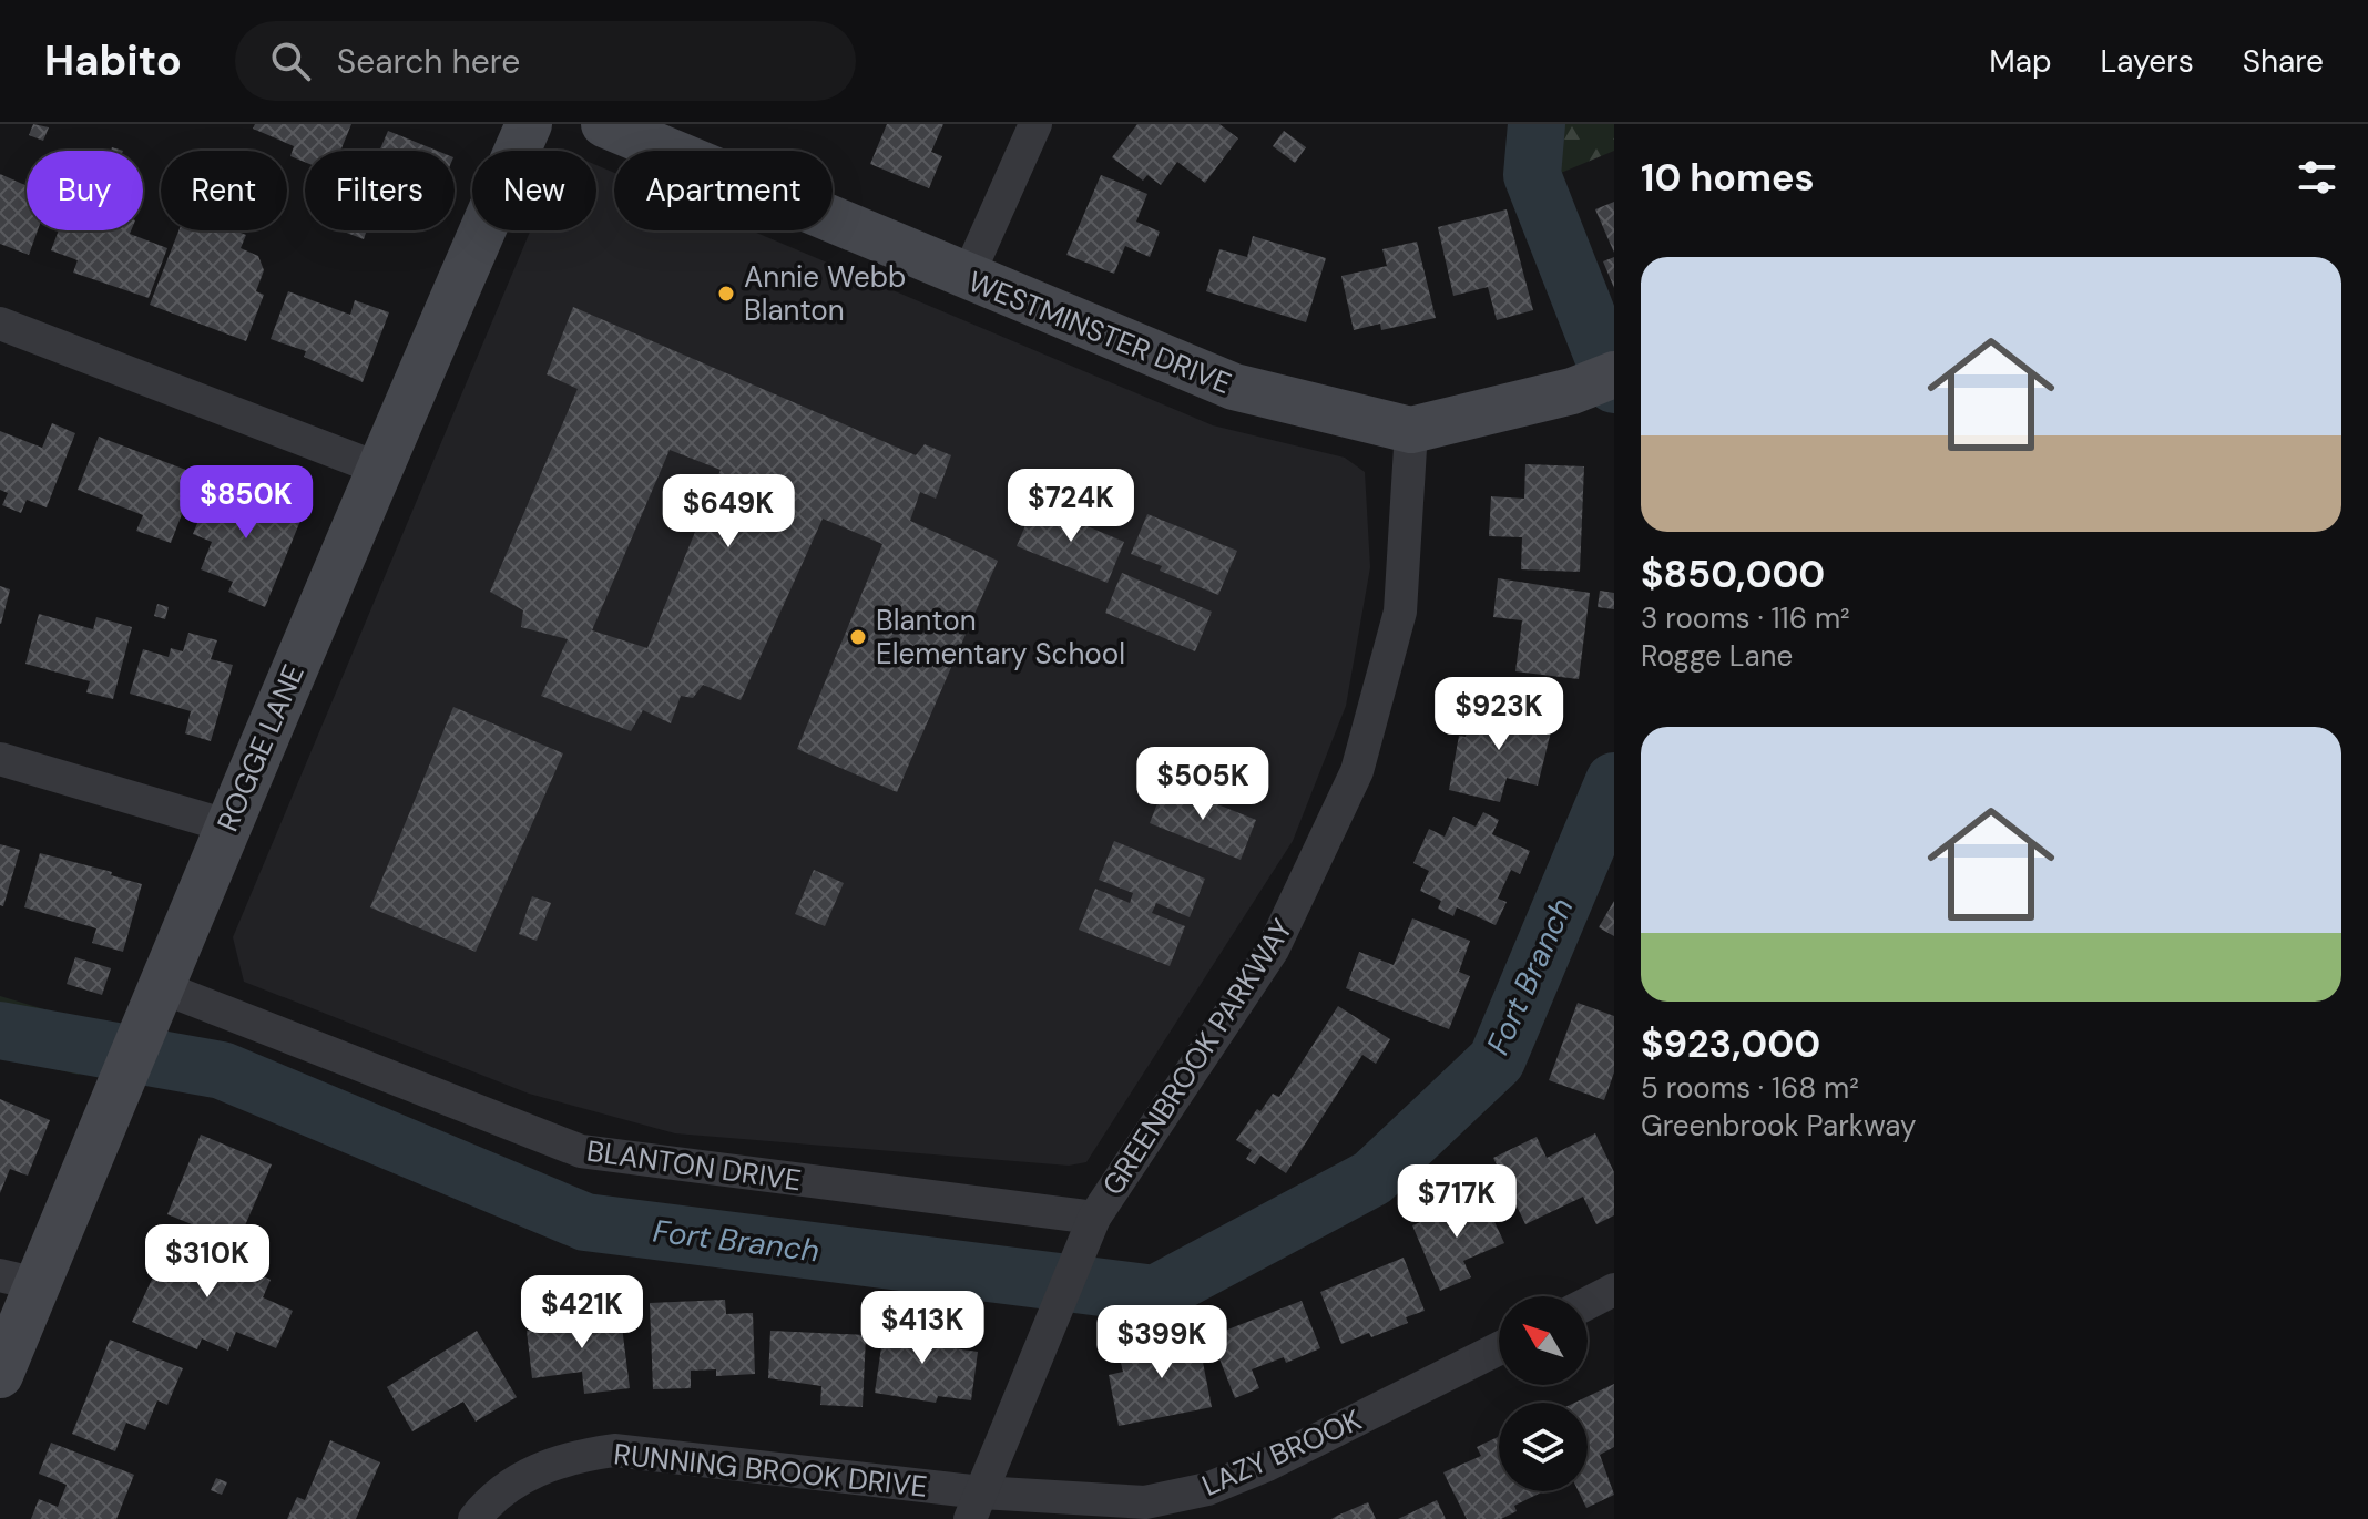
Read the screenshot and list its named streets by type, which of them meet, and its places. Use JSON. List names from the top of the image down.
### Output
{
  "streets": {
    "street": [
      "WESTMINSTER DRIVE",
      "ROGGE LANE",
      "GREENBROOK PARKWAY",
      "BLANTON DRIVE",
      "LAZY BROOK",
      "RUNNING BROOK DRIVE"
    ]
  },
  "crossings": [
    ["WESTMINSTER DRIVE", "GREENBROOK PARKWAY"],
    ["ROGGE LANE", "BLANTON DRIVE"],
    ["GREENBROOK PARKWAY", "BLANTON DRIVE"],
    ["GREENBROOK PARKWAY", "LAZY BROOK"],
    ["GREENBROOK PARKWAY", "RUNNING BROOK DRIVE"],
    ["LAZY BROOK", "RUNNING BROOK DRIVE"]
  ],
  "water": ["Fort Branch"],
  "places": ["Annie Webb Blanton", "Blanton Elementary School"],
  "north": "top left",
  "page": {
    "header": "Habito",
    "search": "Search here",
    "nav": ["Map", "Layers", "Share"],
    "heading": "10 homes",
    "chip": [
      "Buy",
      "Rent",
      "Filters",
      "New",
      "Apartment"
    ],
    "list": [
      {
        "name": "$850,000",
        "note": "3 rooms · 116 m² · Rogge Lane"
      },
      {
        "name": "$923,000",
        "note": "5 rooms · 168 m² · Greenbrook Parkway"
      }
    ],
    "price": [
      "$850K",
      "$724K",
      "$649K",
      "$923K",
      "$505K",
      "$717K",
      "$310K",
      "$421K",
      "$413K",
      "$399K"
    ]
  }
}
